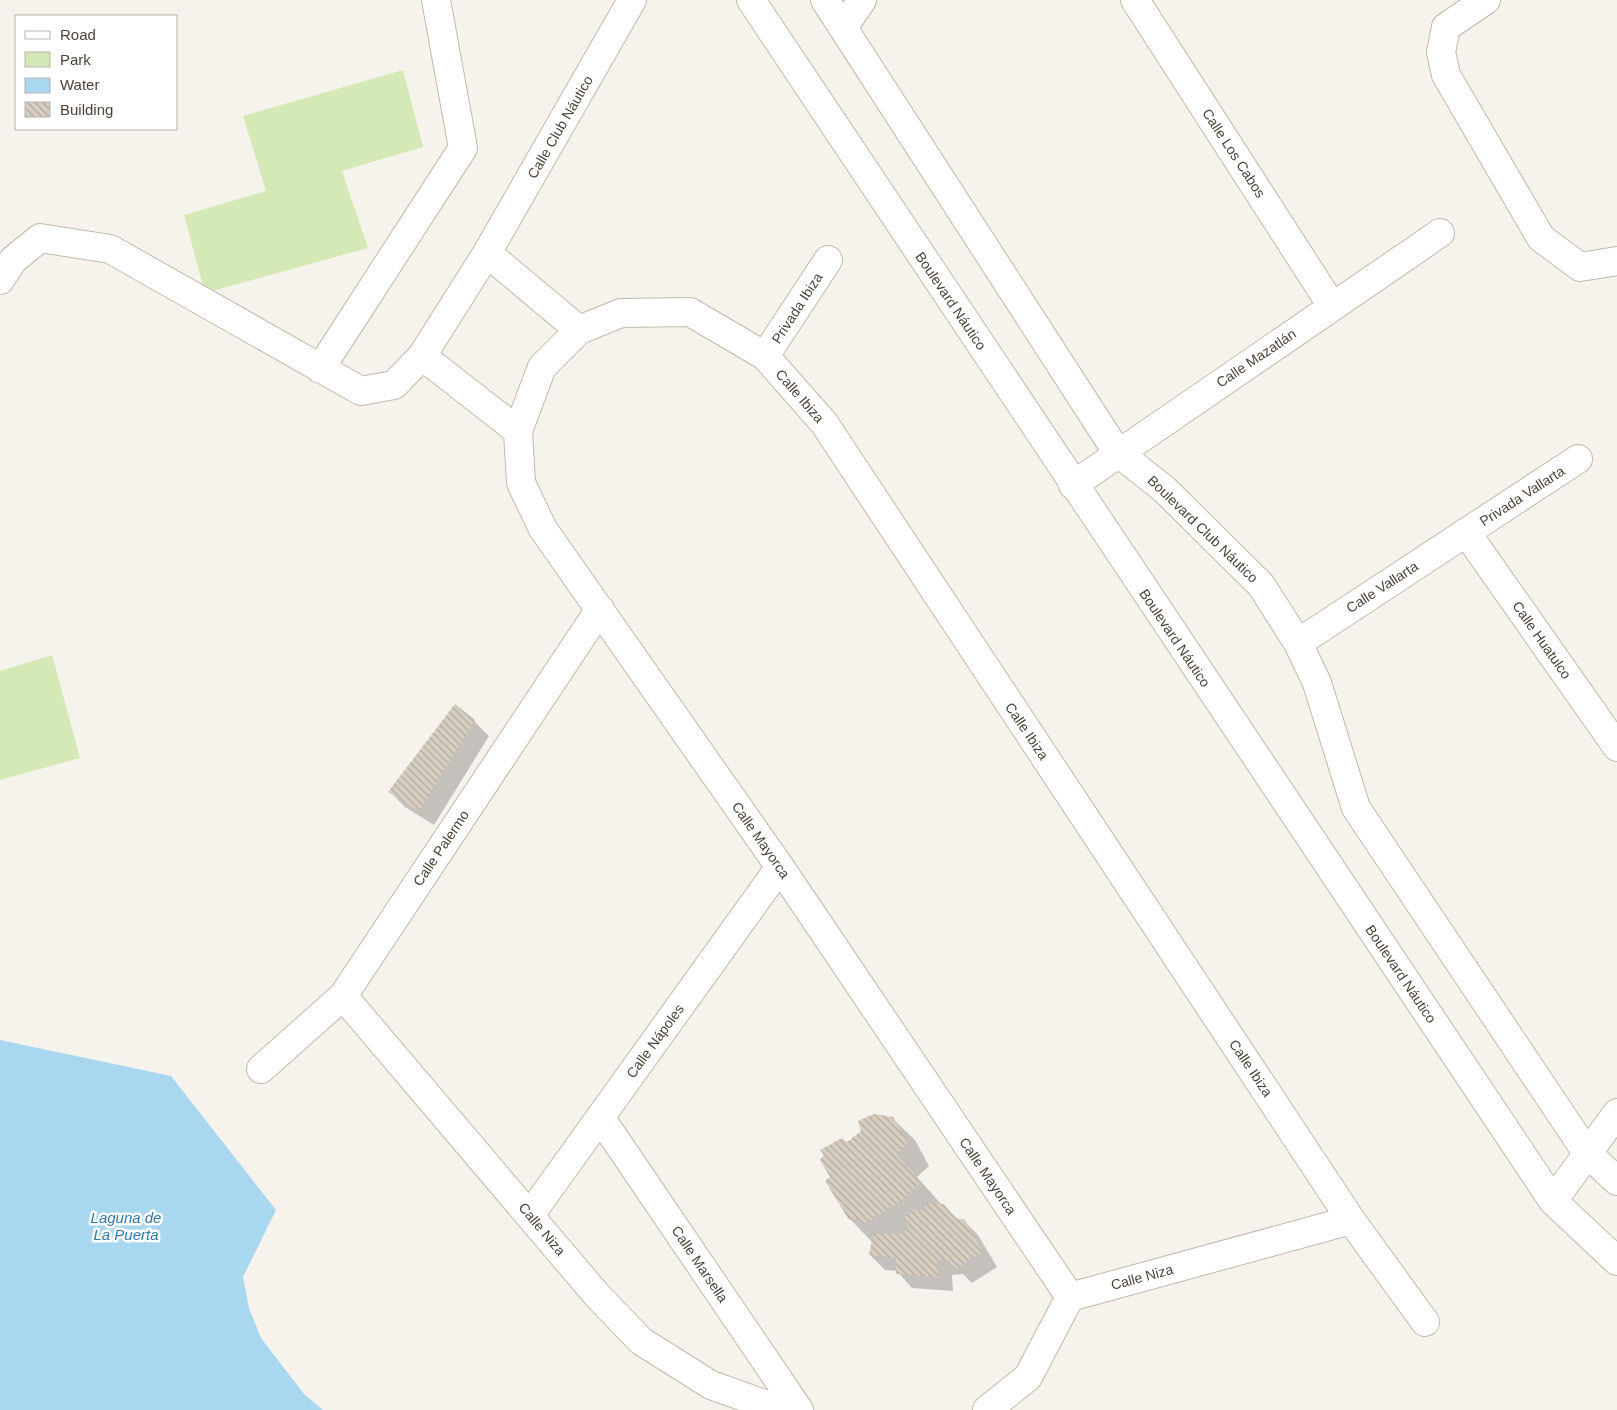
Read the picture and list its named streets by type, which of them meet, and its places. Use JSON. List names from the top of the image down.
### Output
{
  "streets": {
    "street": [
      "Calle Club Náutico",
      "Calle Los Cabos",
      "Boulevard Náutico",
      "Privada Ibiza",
      "Calle Mazatlán",
      "Calle Ibiza",
      "Privada Vallarta",
      "Boulevard Club Náutico",
      "Calle Vallarta",
      "Calle Huatulco",
      "Calle Mayorca",
      "Calle Palermo",
      "Calle Nápoles",
      "Calle Niza",
      "Calle Marsella"
    ]
  },
  "crossings": [
    ["Calle Los Cabos", "Calle Mazatlán"],
    ["Boulevard Náutico", "Calle Mazatlán"],
    ["Privada Ibiza", "Calle Ibiza"],
    ["Calle Mazatlán", "Boulevard Club Náutico"],
    ["Calle Ibiza", "Calle Mayorca"],
    ["Calle Ibiza", "Calle Niza"],
    ["Privada Vallarta", "Calle Vallarta"],
    ["Privada Vallarta", "Calle Huatulco"],
    ["Boulevard Club Náutico", "Calle Vallarta"],
    ["Calle Vallarta", "Calle Huatulco"],
    ["Calle Mayorca", "Calle Palermo"],
    ["Calle Mayorca", "Calle Nápoles"],
    ["Calle Mayorca", "Calle Niza"],
    ["Calle Palermo", "Calle Niza"],
    ["Calle Nápoles", "Calle Niza"],
    ["Calle Nápoles", "Calle Marsella"]
  ],
  "water": ["Laguna de La Puerta"],
  "legend": [
    "Road",
    "Park",
    "Water",
    "Building"
  ]
}
